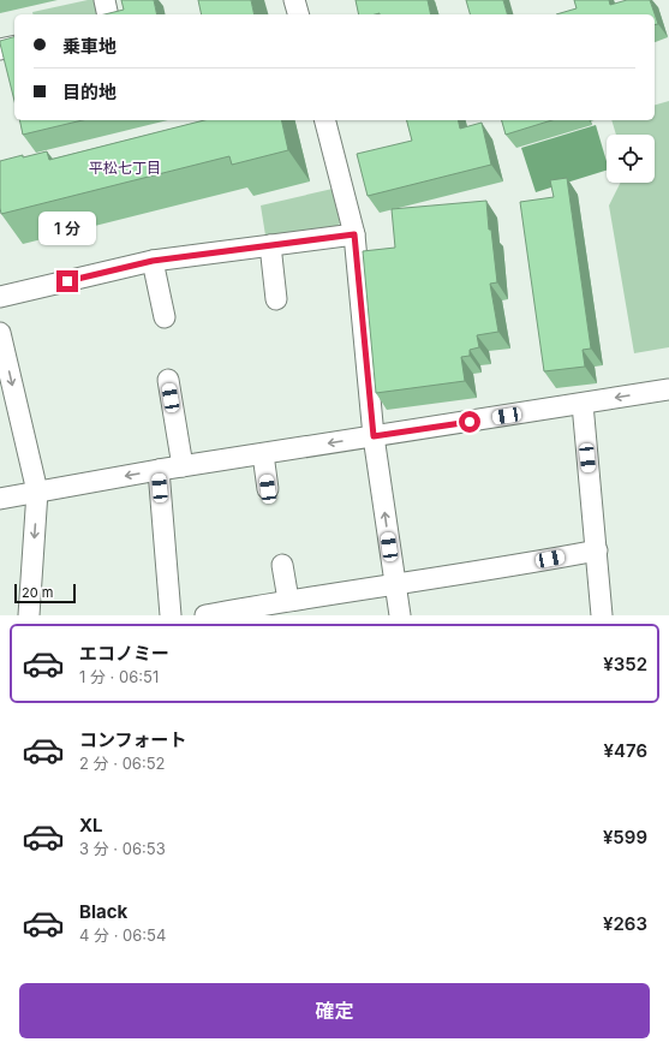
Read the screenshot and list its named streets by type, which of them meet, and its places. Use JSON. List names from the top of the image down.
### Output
{
  "districts": ["平松七丁目"],
  "scale_bar": "20 m",
  "page": {
    "banner": ["乗車地", "目的地"],
    "bubble": "1 分",
    "scale": "20 m",
    "list": [
      {
        "name": "エコノミー",
        "note": "1 分 · 06:51",
        "value": "¥352"
      },
      {
        "name": "コンフォート",
        "note": "2 分 · 06:52",
        "value": "¥476"
      },
      {
        "name": "XL",
        "note": "3 分 · 06:53",
        "value": "¥599"
      },
      {
        "name": "Black",
        "note": "4 分 · 06:54",
        "value": "¥263"
      }
    ],
    "buttons": "確定"
  }
}
